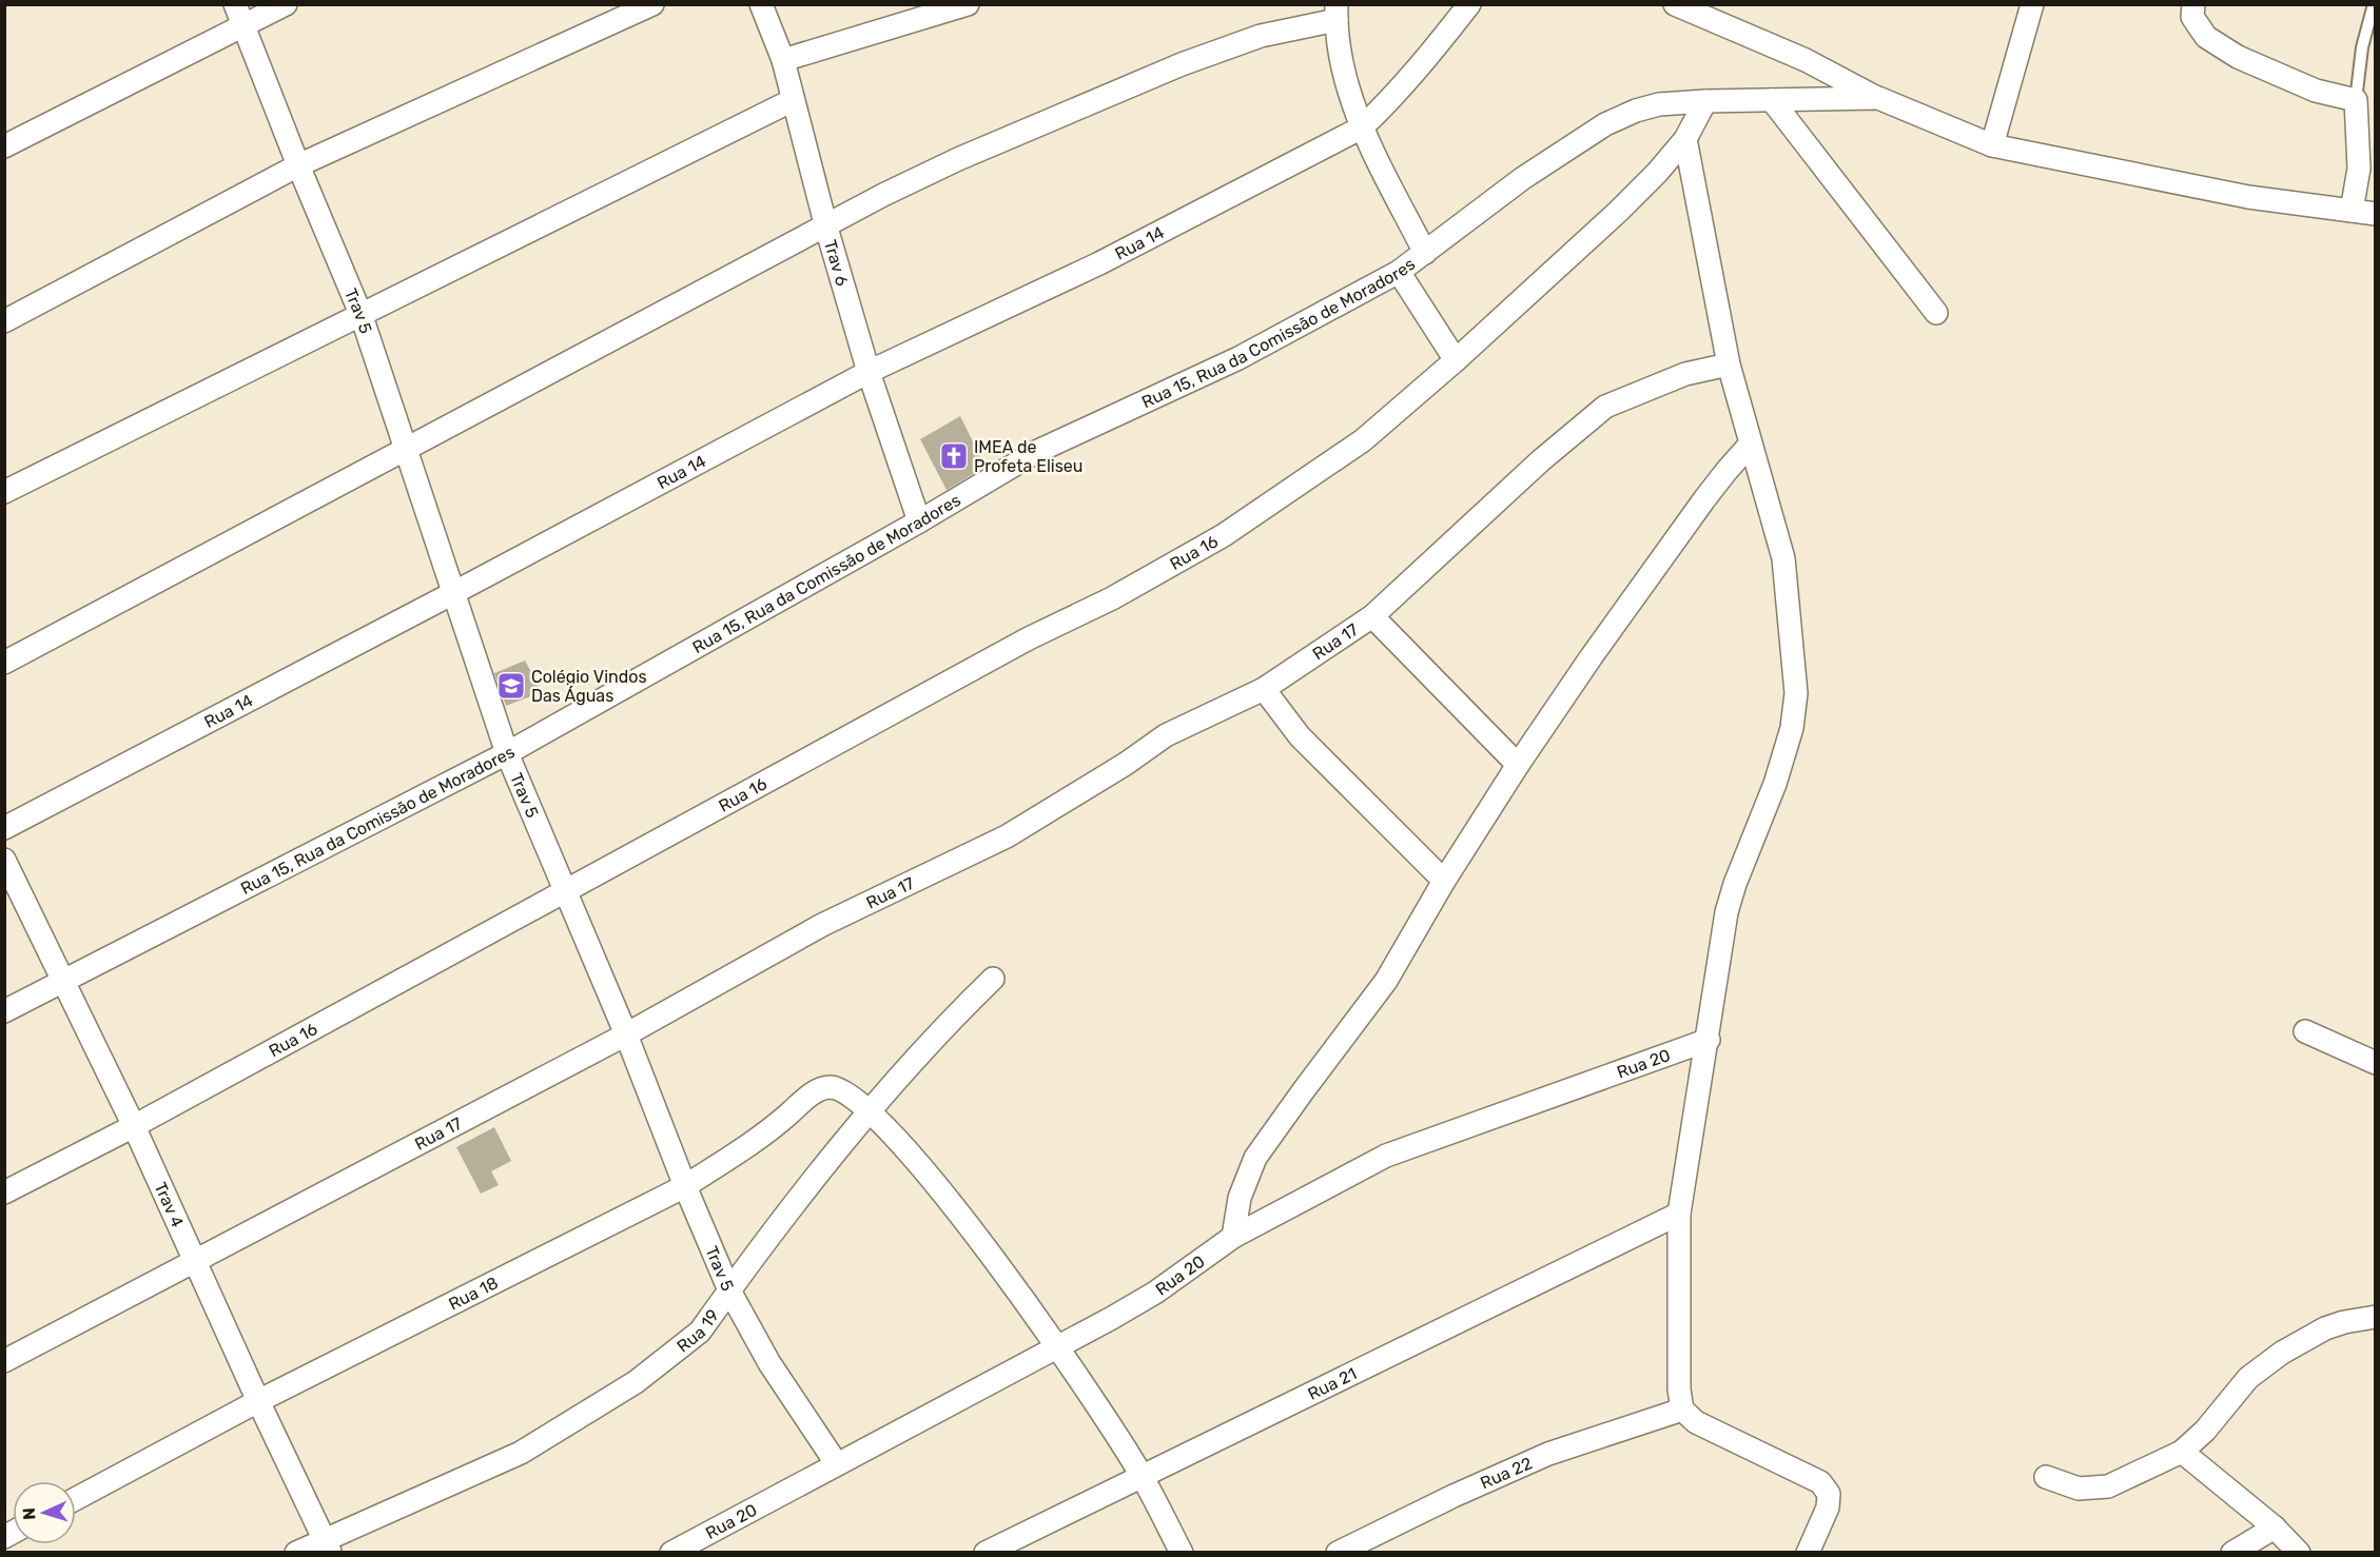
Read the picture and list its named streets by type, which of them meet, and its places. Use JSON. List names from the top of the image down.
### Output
{
  "streets": {
    "street": [
      "Rua 14",
      "Trav 6",
      "Trav 5",
      "Rua 15, Rua da Comissão de Moradores",
      "Rua 16",
      "Rua 17",
      "Rua 20",
      "Trav 4",
      "Rua 18",
      "Rua 19",
      "Rua 21",
      "Rua 22"
    ]
  },
  "crossings": [
    ["Rua 14", "Trav 6"],
    ["Rua 14", "Trav 5"],
    ["Trav 6", "Rua 15, Rua da Comissão de Moradores"],
    ["Trav 5", "Rua 15, Rua da Comissão de Moradores"],
    ["Trav 5", "Rua 16"],
    ["Trav 5", "Rua 17"],
    ["Trav 5", "Rua 20"],
    ["Trav 5", "Rua 18"],
    ["Trav 5", "Rua 19"],
    ["Rua 15, Rua da Comissão de Moradores", "Rua 16"],
    ["Rua 15, Rua da Comissão de Moradores", "Trav 4"],
    ["Rua 16", "Trav 4"],
    ["Rua 17", "Trav 4"],
    ["Rua 20", "Rua 18"],
    ["Trav 4", "Rua 18"],
    ["Trav 4", "Rua 19"],
    ["Rua 18", "Rua 19"],
    ["Rua 18", "Rua 21"]
  ],
  "places": {
    "church": ["IMEA de Profeta Eliseu"],
    "school or university": ["Colégio Vindos Das Águas"]
  },
  "north": "left"
}
